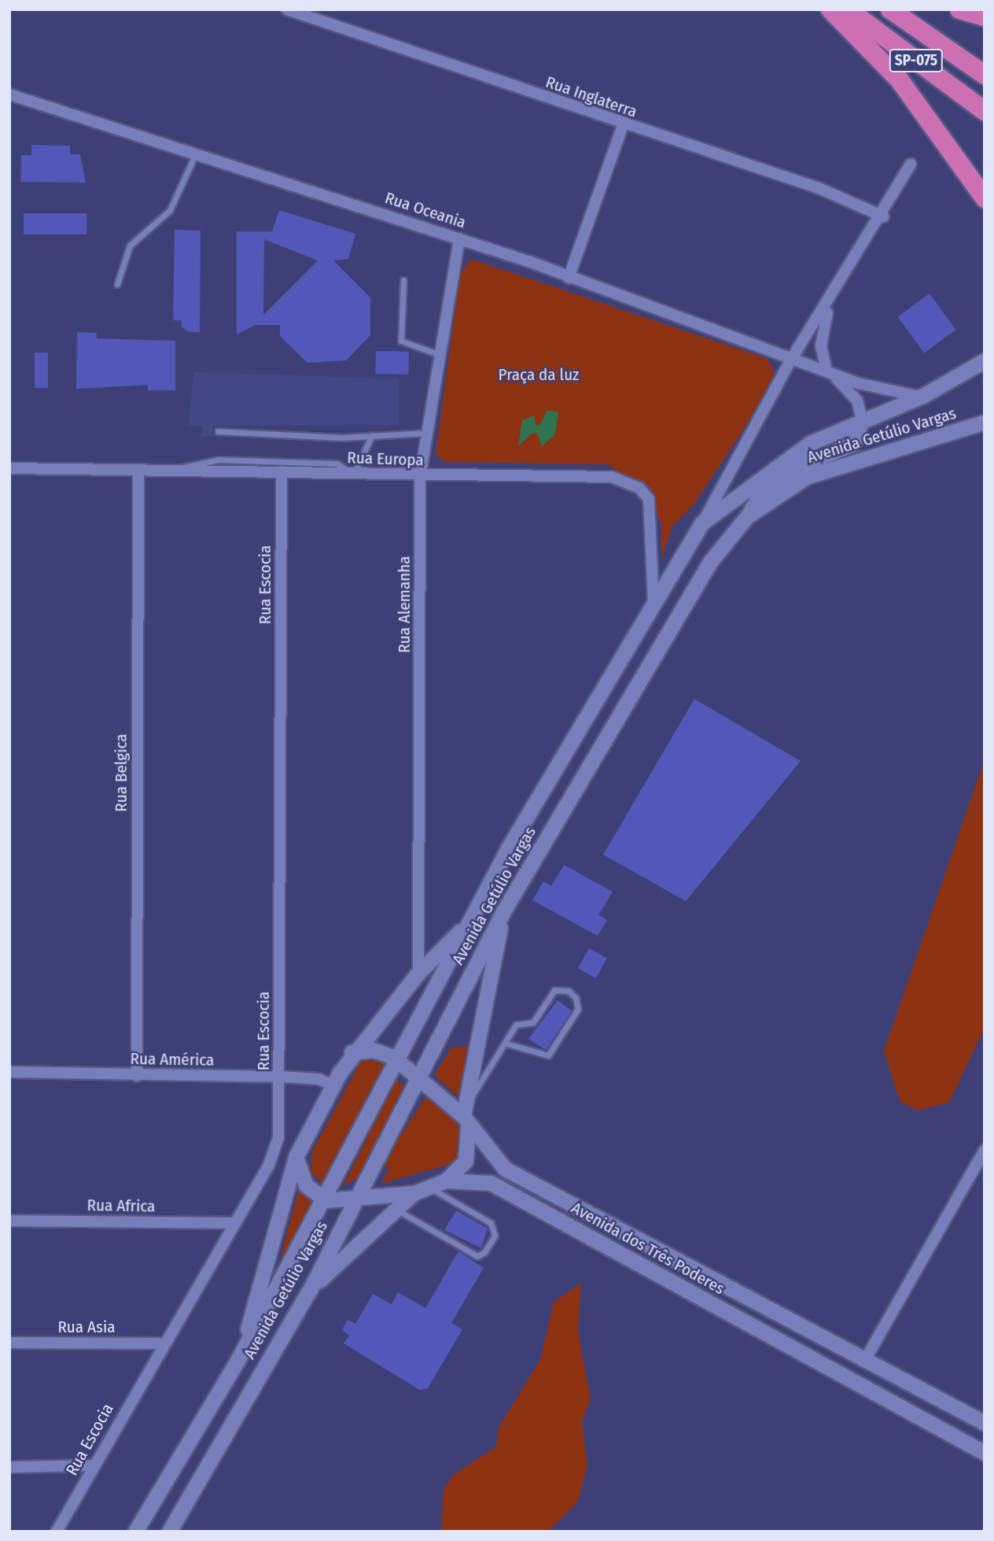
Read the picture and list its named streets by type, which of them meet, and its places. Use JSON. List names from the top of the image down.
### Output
{
  "streets": {
    "highway": ["SP-075"],
    "main road": ["Avenida Getúlio Vargas", "Avenida dos Três Poderes"],
    "street": [
      "Rua Inglaterra",
      "Rua Oceania",
      "Rua Europa",
      "Rua Escocia",
      "Rua Alemanha",
      "Rua Belgica",
      "Rua América",
      "Rua Africa",
      "Rua Asia"
    ]
  },
  "crossings": [
    ["Rua Inglaterra", "Avenida Getúlio Vargas"],
    ["Rua Oceania", "Avenida Getúlio Vargas"],
    ["Rua Oceania", "Rua Alemanha"],
    ["Avenida Getúlio Vargas", "Rua Europa"],
    ["Avenida Getúlio Vargas", "Avenida dos Três Poderes"],
    ["Rua Europa", "Rua Escocia"],
    ["Rua Europa", "Rua Alemanha"],
    ["Rua Europa", "Rua Belgica"],
    ["Rua Escocia", "Rua América"],
    ["Rua Escocia", "Rua Africa"],
    ["Rua Escocia", "Rua Asia"],
    ["Rua Belgica", "Rua América"]
  ],
  "parks": ["Praça da luz"]
}
